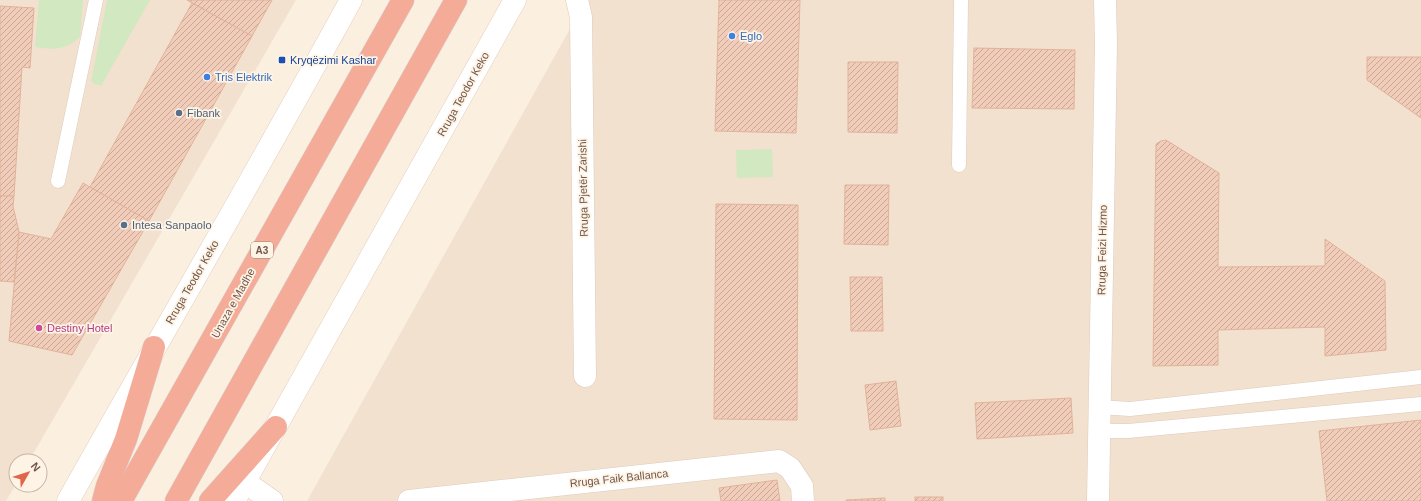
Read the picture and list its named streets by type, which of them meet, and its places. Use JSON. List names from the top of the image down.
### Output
{
  "streets": {
    "highway": ["A3", "Unaza e Madhe"],
    "street": [
      "Rruga Teodor Keko",
      "Rruga Pjetër Zarishi",
      "Rruga Feizi Hizmo",
      "Rruga Faik Ballanca"
    ]
  },
  "places": {
    "other": [
      "Eglo",
      "Tris Elektrik",
      "Fibank",
      "Intesa Sanpaolo",
      "Destiny Hotel"
    ],
    "transit": ["Kryqëzimi Kashar"]
  },
  "north": "top right"
}
